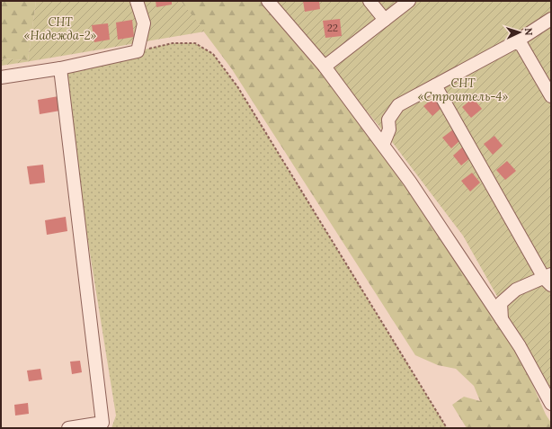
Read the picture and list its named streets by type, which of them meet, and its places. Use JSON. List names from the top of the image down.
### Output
{
  "parks": ["СНТ «Надежда-2»", "СНТ «Строитель-4»"],
  "house_numbers": ["22"],
  "north": "right"
}
